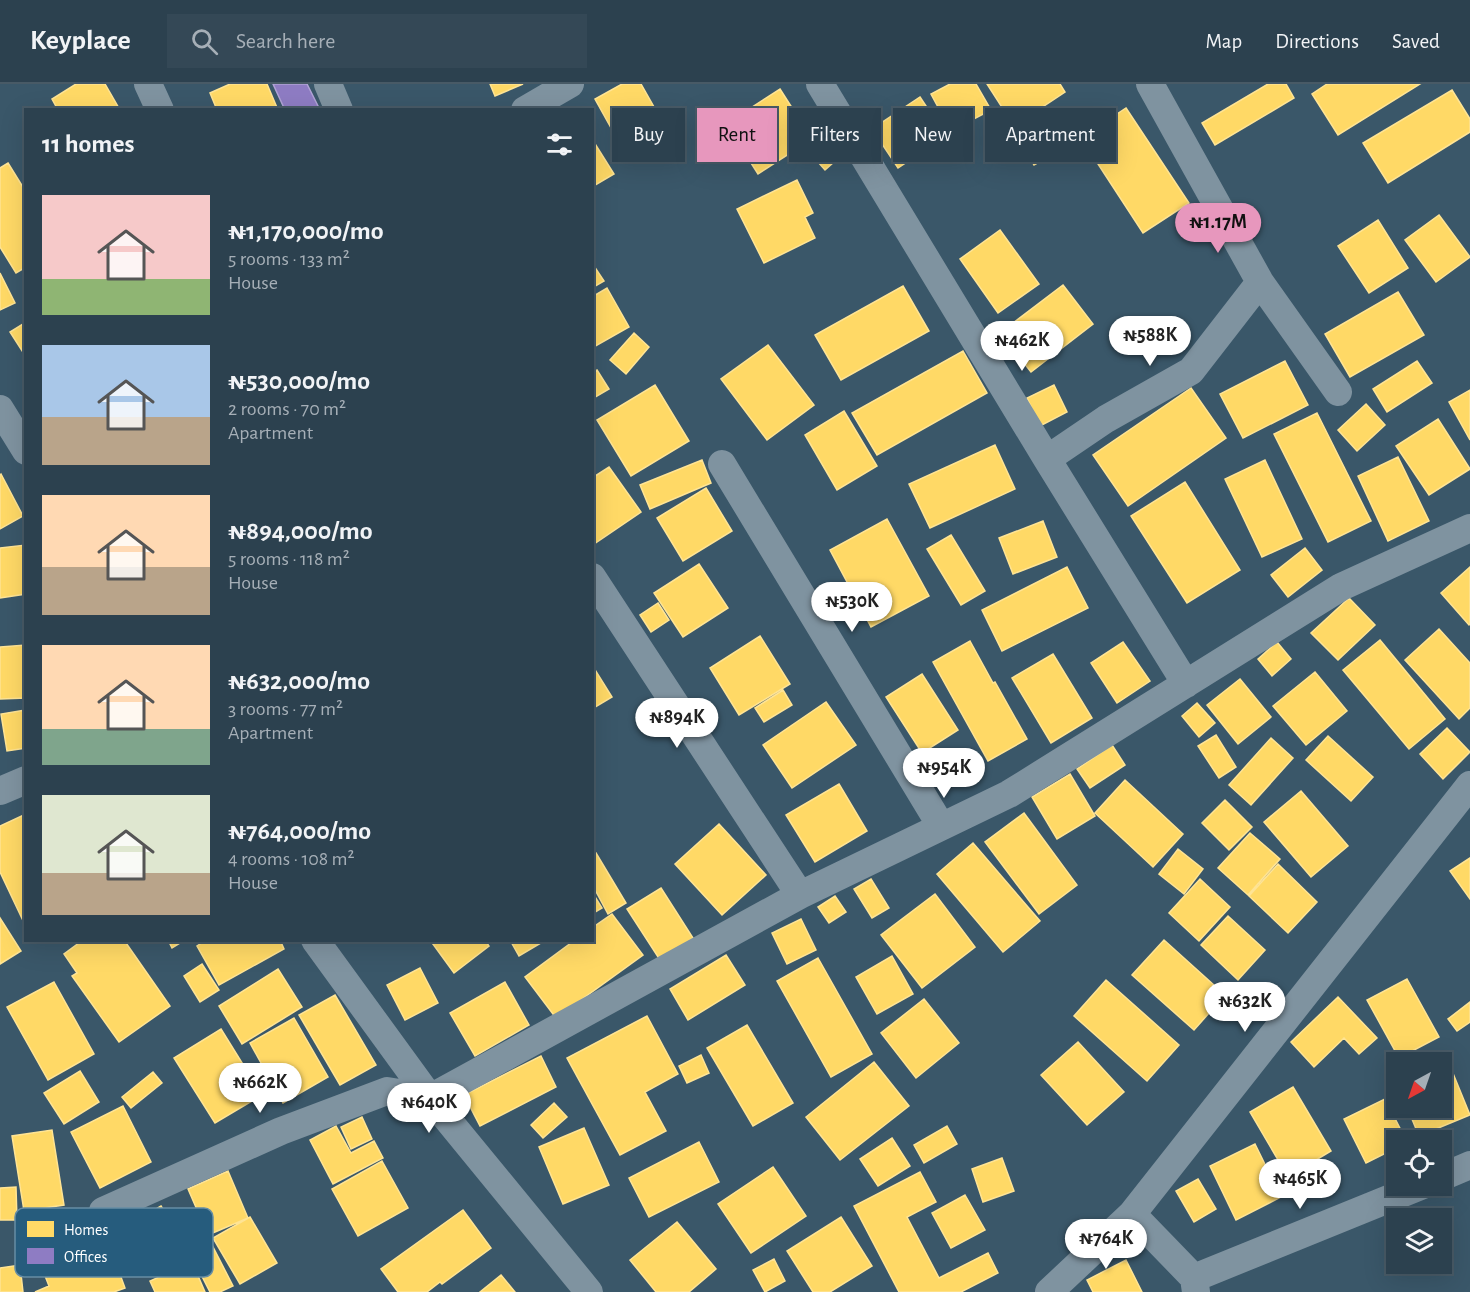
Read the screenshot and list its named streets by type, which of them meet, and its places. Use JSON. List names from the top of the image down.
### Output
{
  "legend": ["Homes", "Offices"],
  "north": "bottom left",
  "page": {
    "header": "Keyplace",
    "search": "Search here",
    "nav": ["Map", "Directions", "Saved"],
    "chip": [
      "Buy",
      "Rent",
      "Filters",
      "New",
      "Apartment"
    ],
    "heading": "11 homes",
    "list": [
      {
        "name": "₦1,170,000/mo",
        "note": "5 rooms · 133 m² · House"
      },
      {
        "name": "₦530,000/mo",
        "note": "2 rooms · 70 m² · Apartment"
      },
      {
        "name": "₦894,000/mo",
        "note": "5 rooms · 118 m² · House"
      },
      {
        "name": "₦632,000/mo",
        "note": "3 rooms · 77 m² · Apartment"
      },
      {
        "name": "₦764,000/mo",
        "note": "4 rooms · 108 m² · House"
      }
    ],
    "price": [
      "₦1.17M",
      "₦588K",
      "₦462K",
      "₦530K",
      "₦894K",
      "₦954K",
      "₦632K",
      "₦662K",
      "₦640K",
      "₦465K",
      "₦764K"
    ]
  }
}
